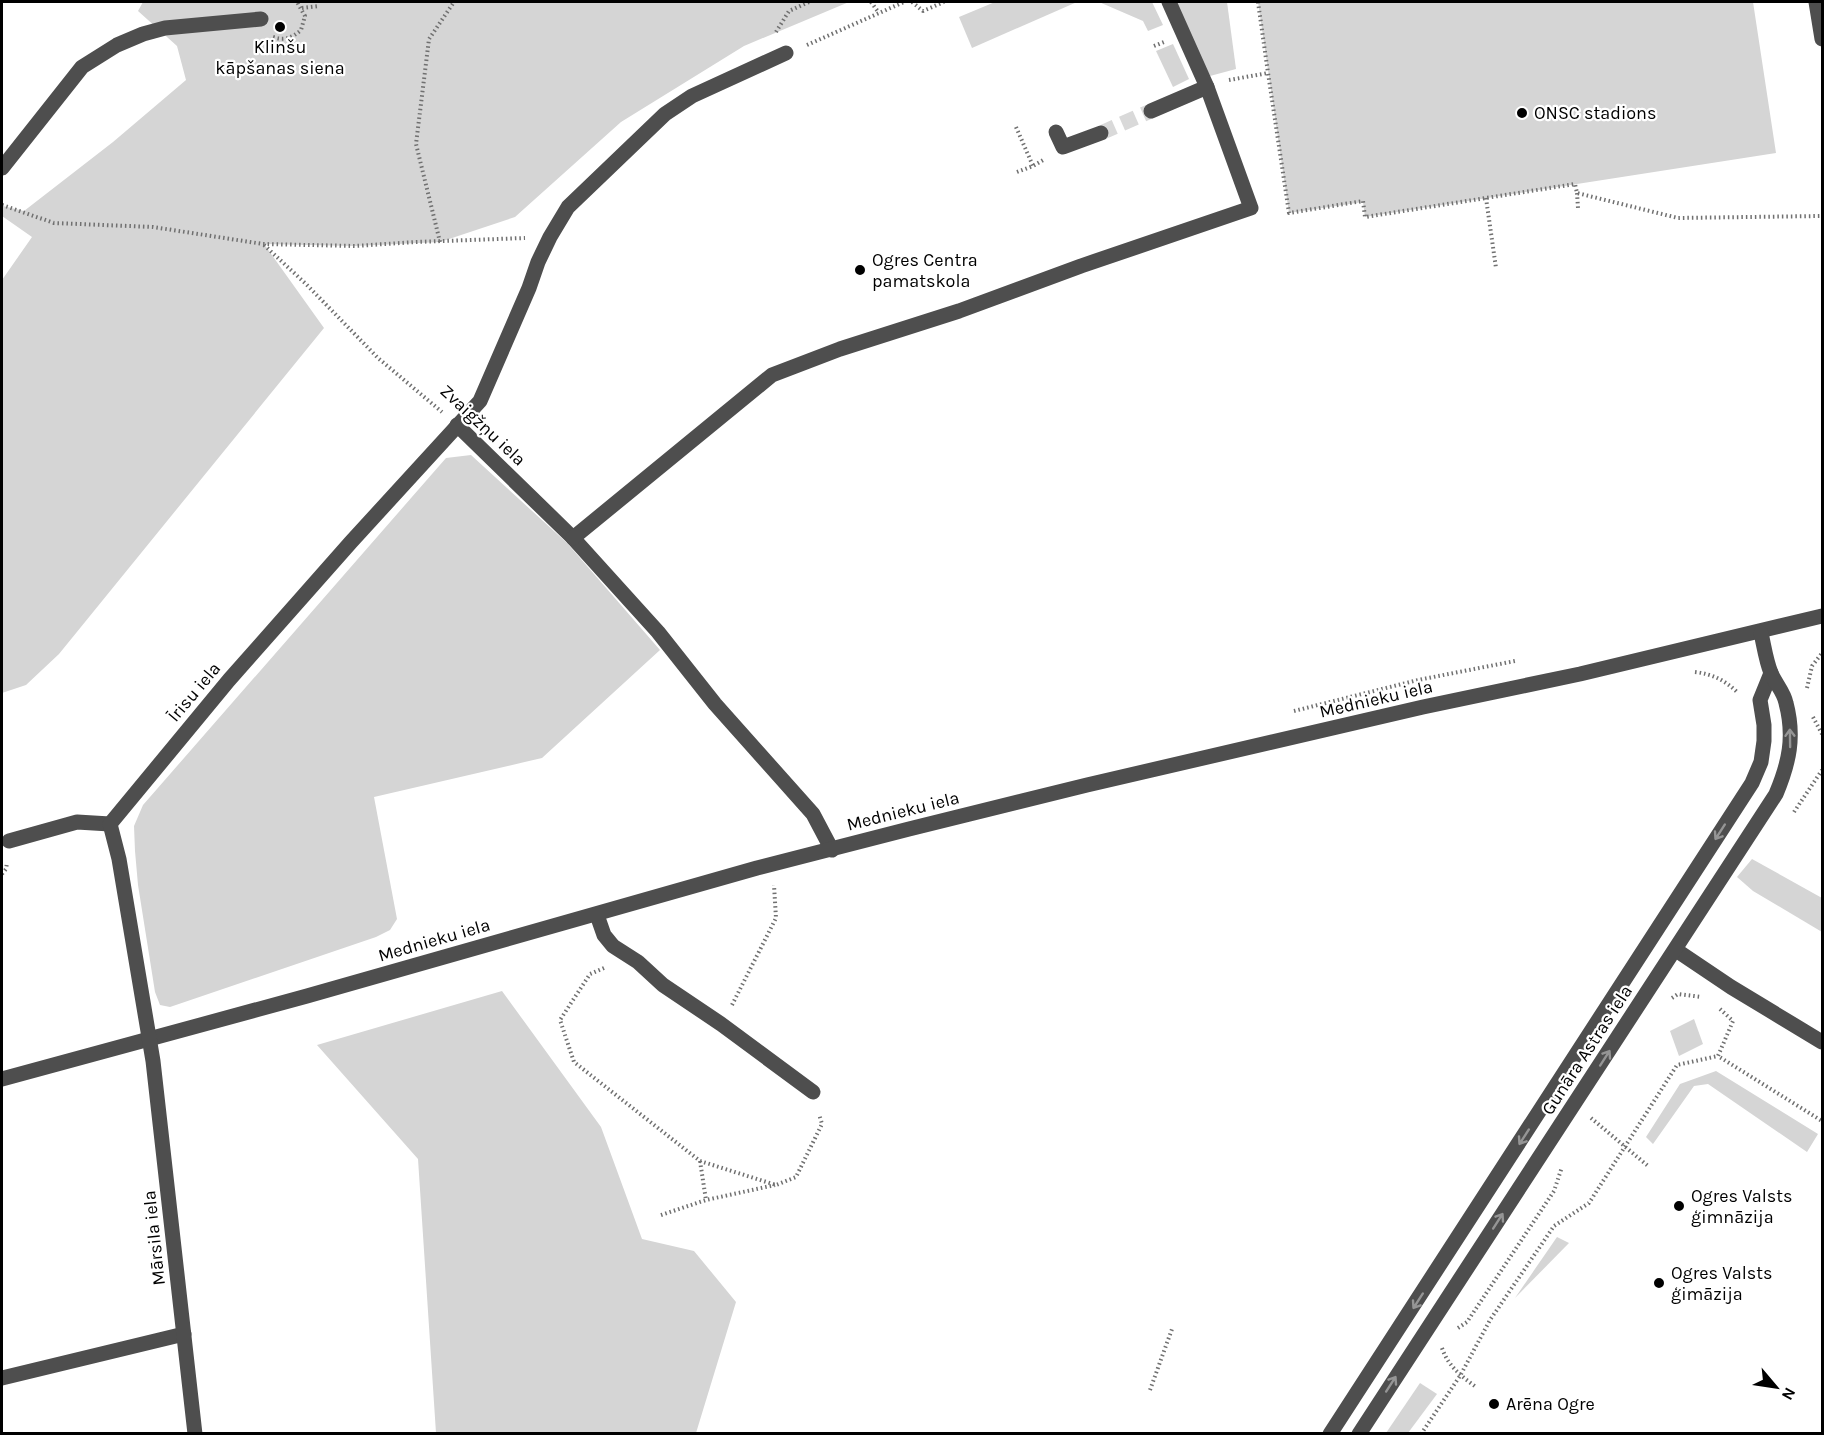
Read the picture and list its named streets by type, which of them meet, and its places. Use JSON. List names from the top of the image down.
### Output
{
  "streets": {
    "street": [
      "Zvaigžņu iela",
      "Īrisu iela",
      "Mednieku iela",
      "Gunāra Astras iela",
      "Mārsila iela"
    ]
  },
  "crossings": [
    ["Zvaigžņu iela", "Īrisu iela"],
    ["Zvaigžņu iela", "Mednieku iela"],
    ["Mednieku iela", "Gunāra Astras iela"],
    ["Mednieku iela", "Mārsila iela"]
  ],
  "places": [
    "Klinšu kāpšanas siena",
    "ONSC stadions",
    "Ogres Centra pamatskola",
    "Ogres Valsts ģimnāzija",
    "Ogres Valsts ģimāzija",
    "Arēna Ogre"
  ],
  "north": "bottom right"
}
